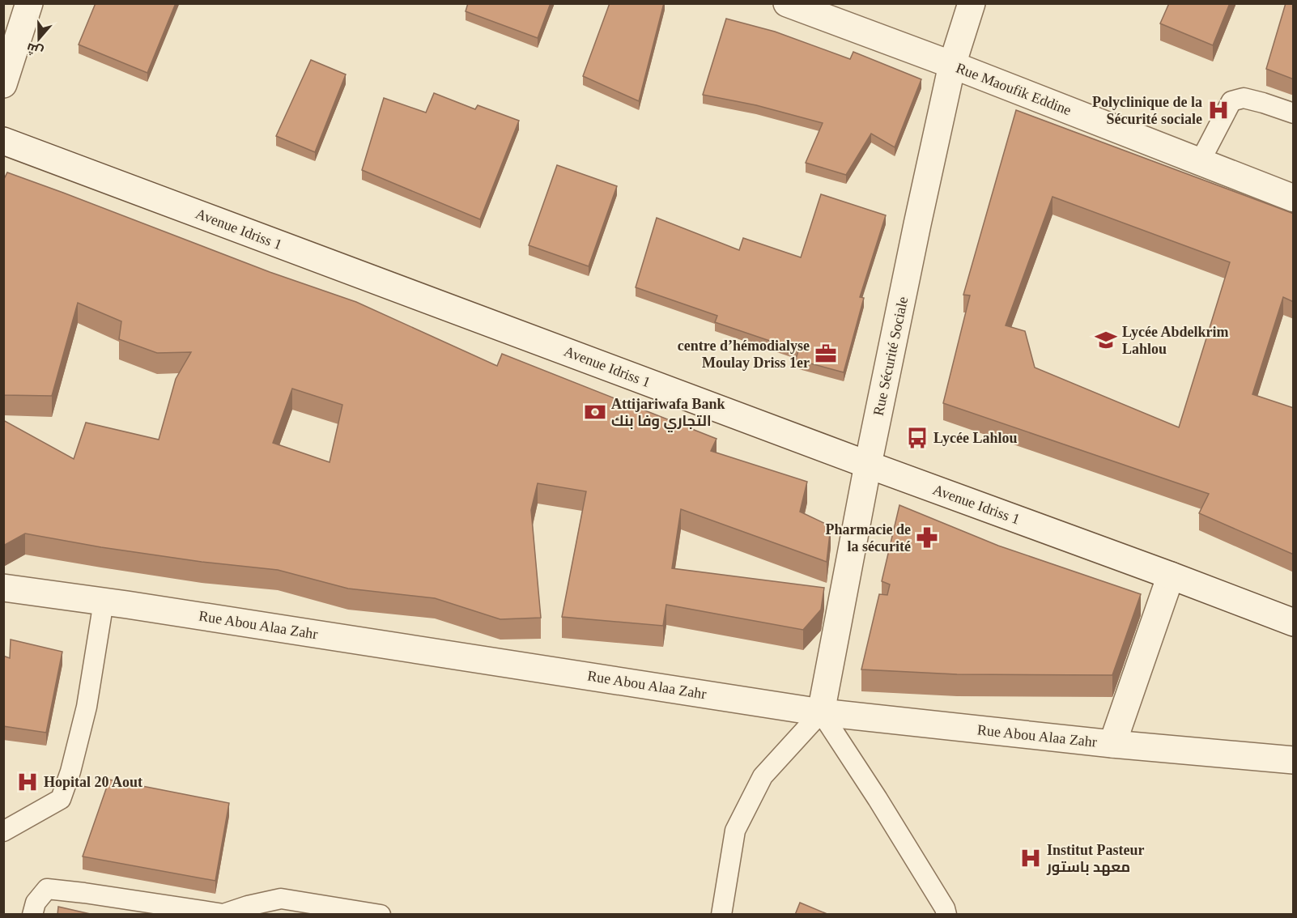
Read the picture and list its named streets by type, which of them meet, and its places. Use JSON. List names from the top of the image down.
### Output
{
  "streets": {
    "street": [
      "Rue Maoufik Eddine",
      "Avenue Idriss 1",
      "Rue Sécurité Sociale",
      "Rue Abou Alaa Zahr"
    ]
  },
  "crossings": [
    ["Rue Maoufik Eddine", "Rue Sécurité Sociale"],
    ["Avenue Idriss 1", "Rue Sécurité Sociale"],
    ["Rue Sécurité Sociale", "Rue Abou Alaa Zahr"]
  ],
  "places": {
    "hospital": ["Polyclinique de la Sécurité sociale", "Hopital 20 Aout", "Institut Pasteur معهد باستور"],
    "school or university": ["Lycée Abdelkrim Lahlou"],
    "office": ["centre d’hémodialyse Moulay Driss 1er"],
    "bank": ["Attijariwafa Bank التجاري وفا بنك"],
    "bus stop": ["Lycée Lahlou"],
    "pharmacy": ["Pharmacie de la sécurité"]
  },
  "north": "bottom"
}
